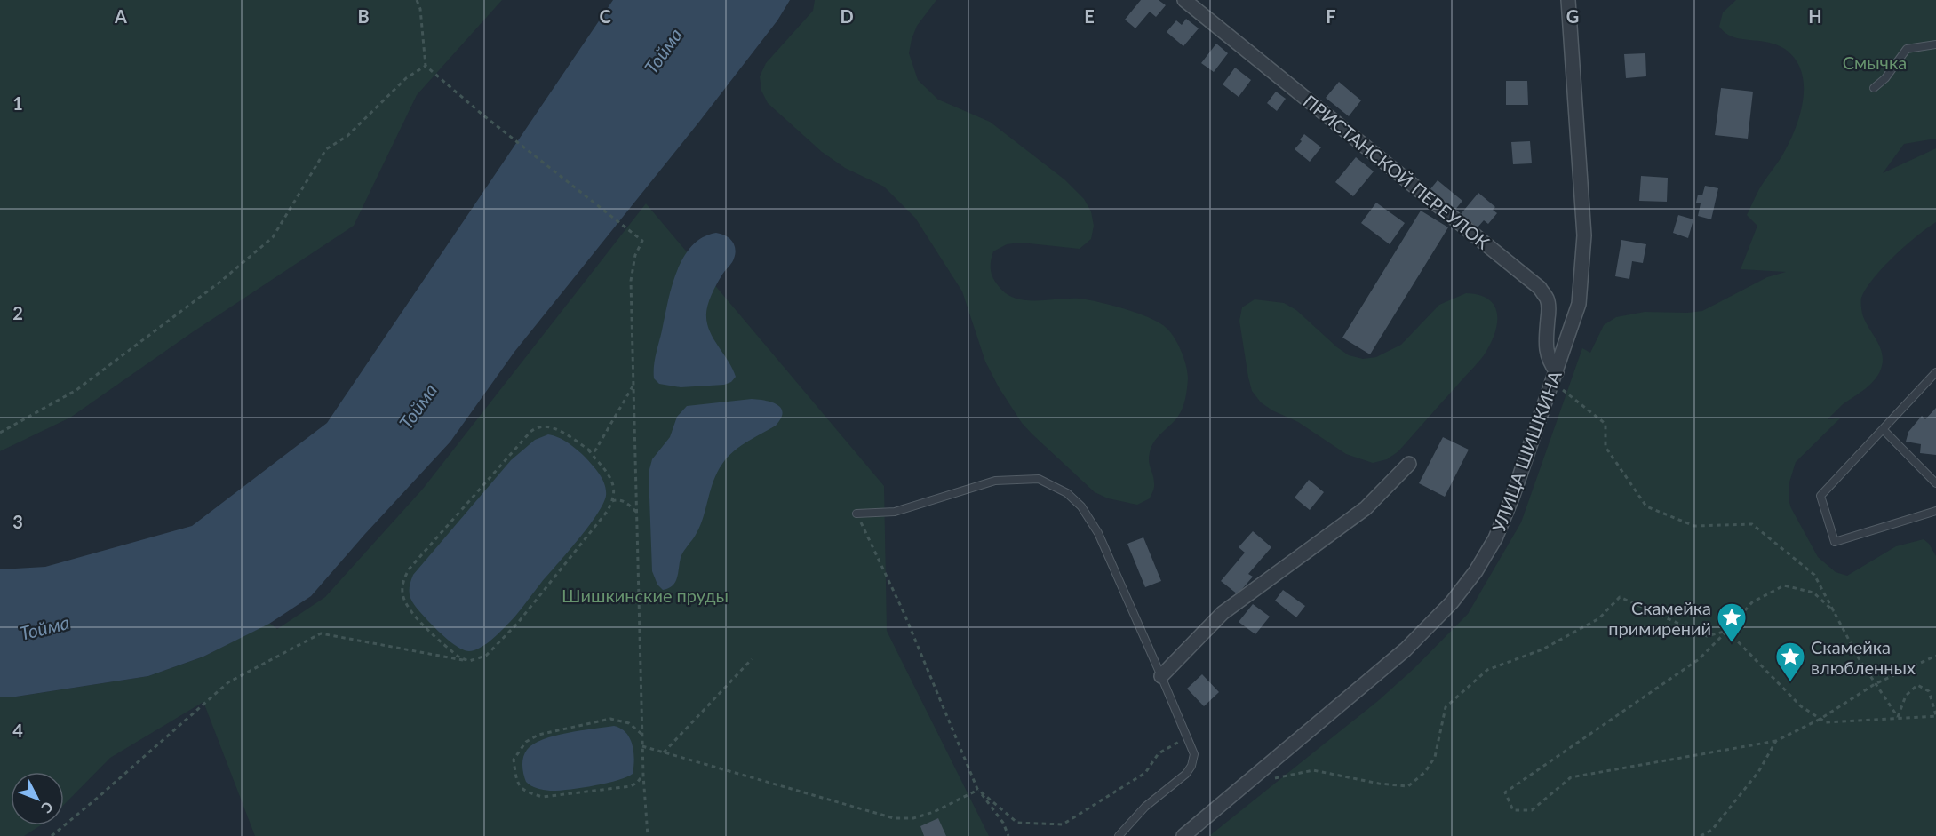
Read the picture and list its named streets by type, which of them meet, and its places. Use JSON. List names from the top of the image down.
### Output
{
  "streets": {
    "street": ["ПРИСТАНСКОЙ ПЕРЕУЛОК", "УЛИЦА ШИШКИНА"]
  },
  "crossings": [
    ["ПРИСТАНСКОЙ ПЕРЕУЛОК", "УЛИЦА ШИШКИНА"]
  ],
  "water": ["Тойма"],
  "parks": ["Смычка", "Шишкинские пруды"],
  "places": {
    "place": ["Скамейка примирений", "Скамейка влюбленных"]
  },
  "north": "bottom right",
  "grid": {
    "columns": [
      "A",
      "B",
      "C",
      "D",
      "E",
      "F",
      "G",
      "H"
    ],
    "rows": [
      "1",
      "2",
      "3",
      "4"
    ]
  }
}
